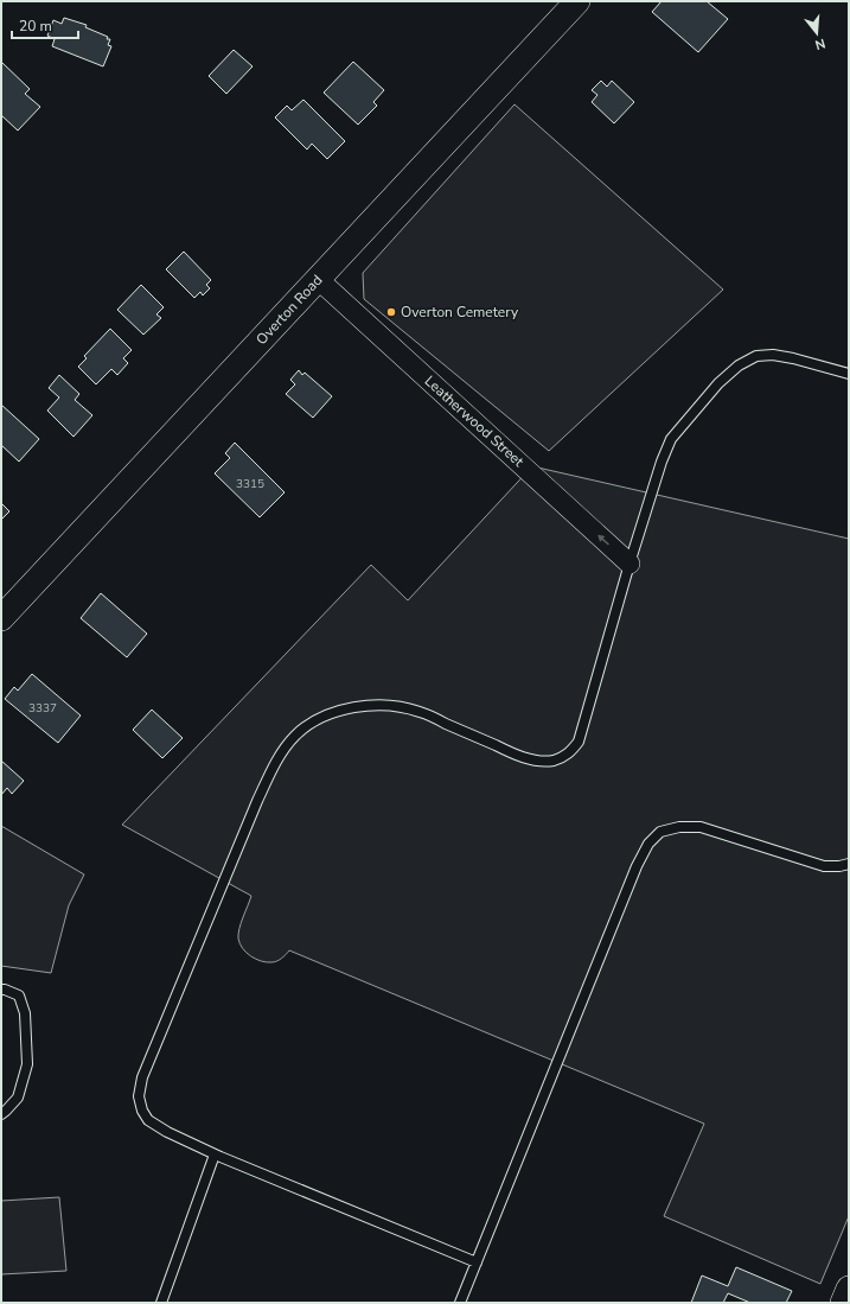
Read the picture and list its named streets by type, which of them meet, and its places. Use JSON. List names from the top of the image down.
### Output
{
  "streets": {
    "street": ["Overton Road", "Leatherwood Street"]
  },
  "crossings": [
    ["Overton Road", "Leatherwood Street"]
  ],
  "one_way": ["Leatherwood Street"],
  "places": ["Overton Cemetery"],
  "house_numbers": ["3315", "3337"],
  "scale_bar": "20 m",
  "north": "bottom"
}
